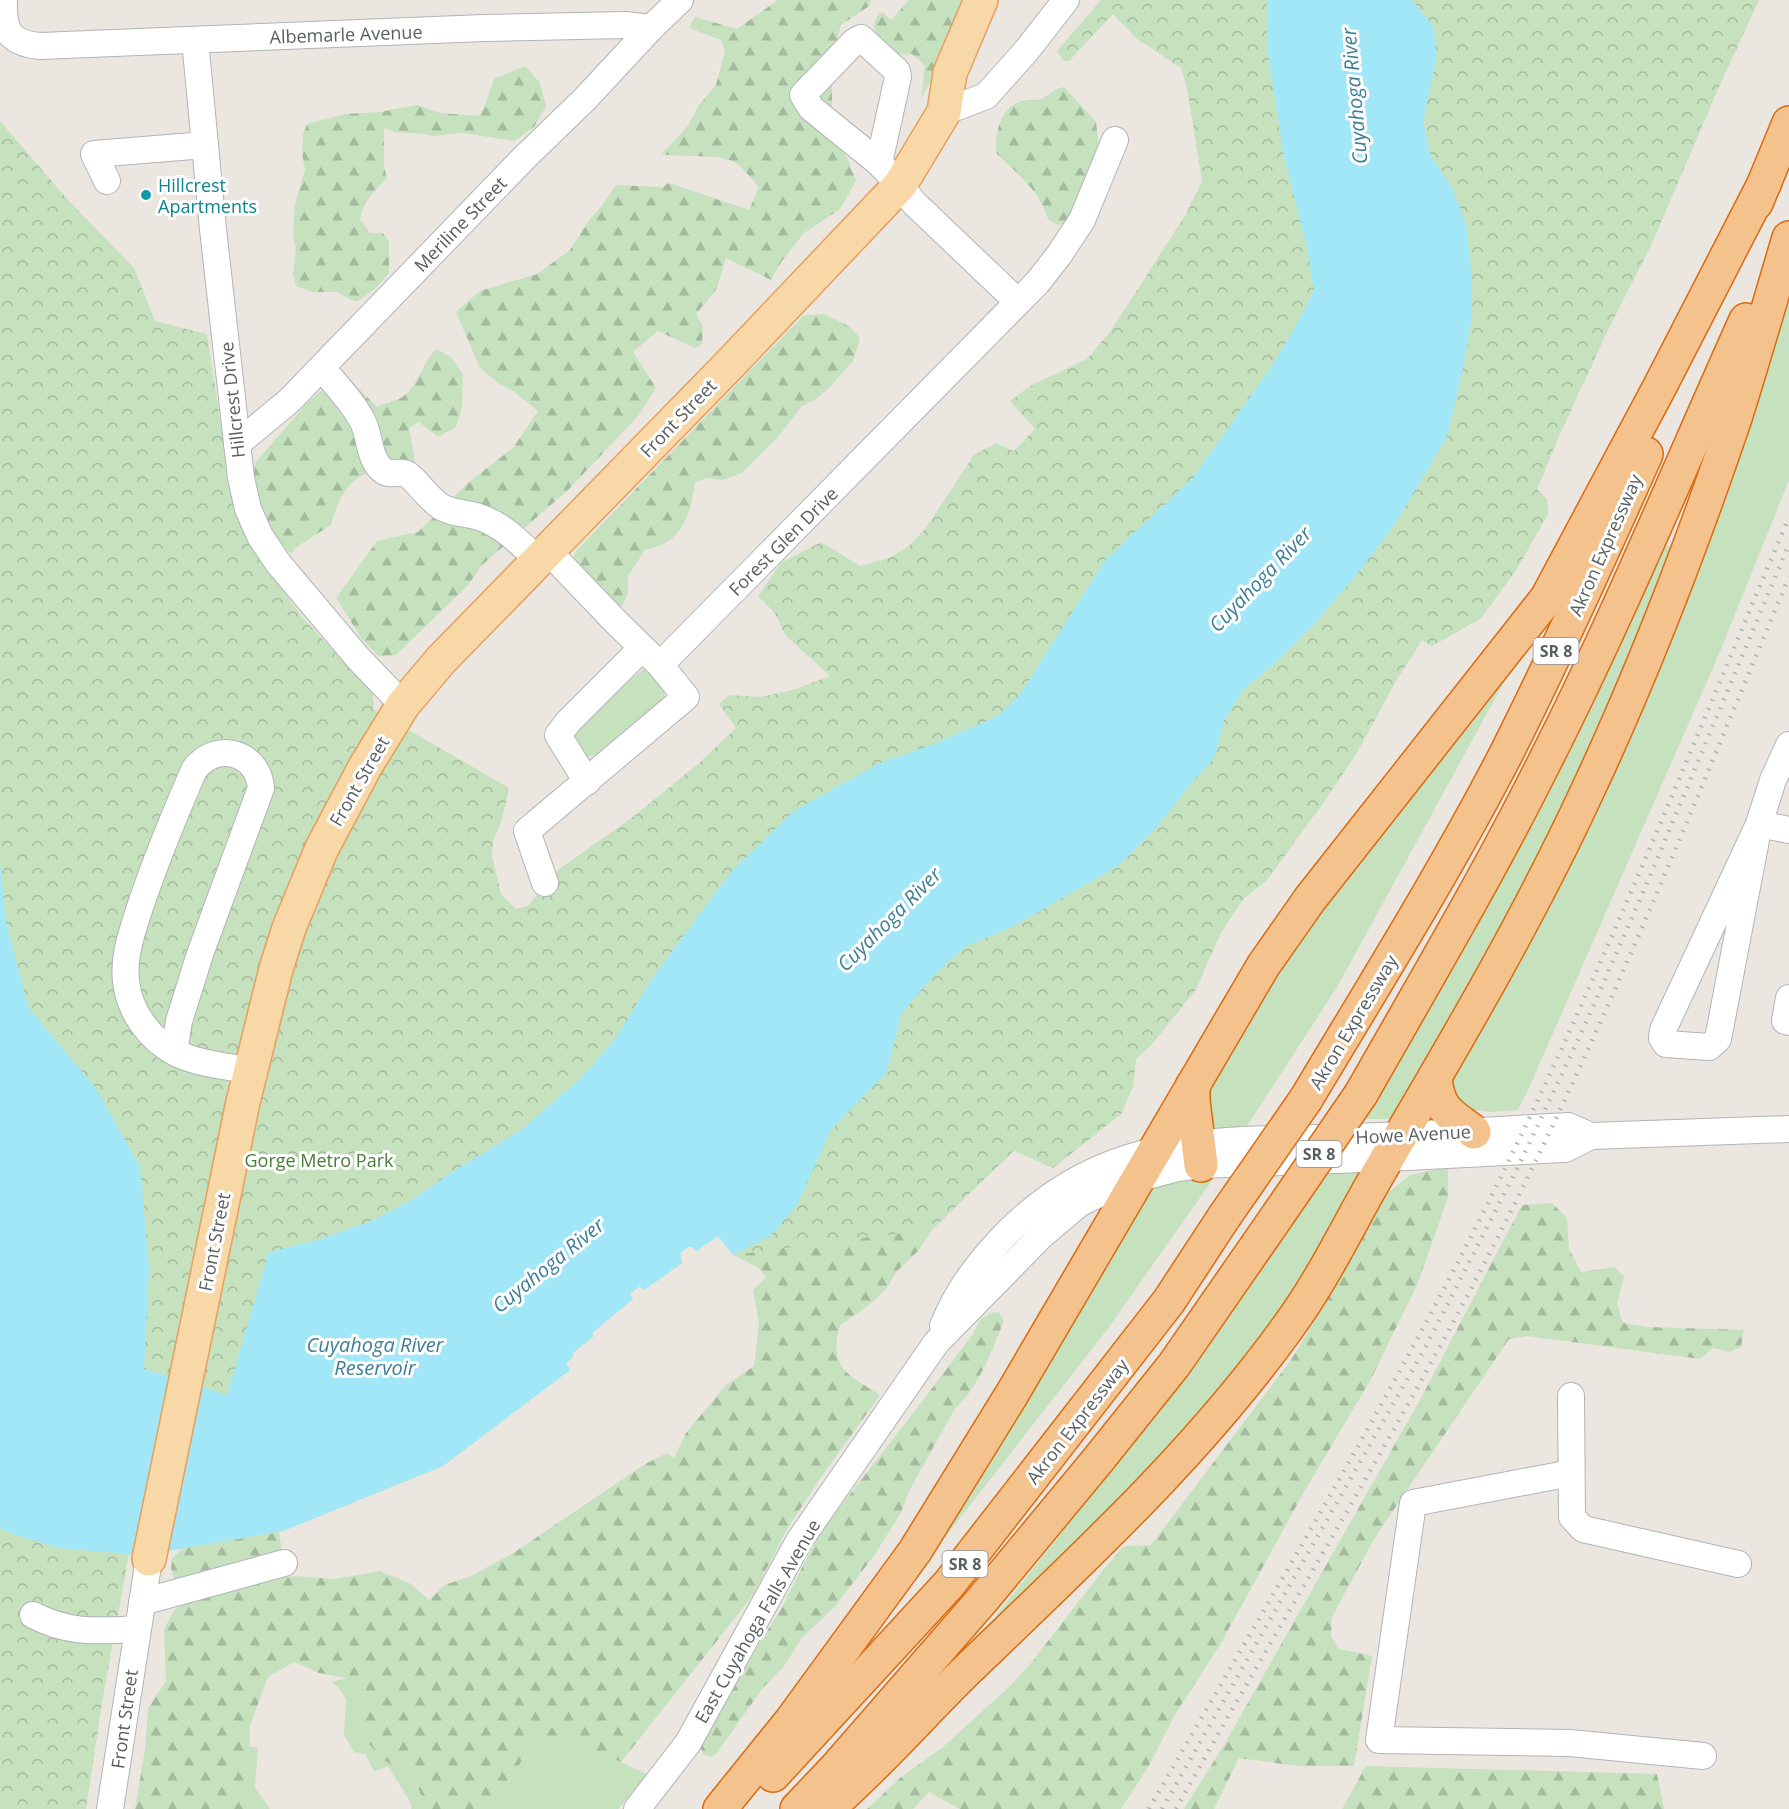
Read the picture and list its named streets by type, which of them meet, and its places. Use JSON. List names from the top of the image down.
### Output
{
  "streets": {
    "highway": ["Akron Expressway", "SR 8"],
    "main road": ["Front Street"],
    "street": [
      "Albemarle Avenue",
      "Meriline Street",
      "Hillcrest Drive",
      "Forest Glen Drive",
      "Howe Avenue",
      "East Cuyahoga Falls Avenue"
    ]
  },
  "crossings": [
    ["Albemarle Avenue", "Meriline Street"],
    ["Albemarle Avenue", "Hillcrest Drive"],
    ["Meriline Street", "Hillcrest Drive"],
    ["Hillcrest Drive", "Front Street"],
    ["Howe Avenue", "East Cuyahoga Falls Avenue"]
  ],
  "water": ["Cuyahoga River", "Cuyahoga River Reservoir"],
  "parks": ["Gorge Metro Park"],
  "places": ["Hillcrest Apartments"]
}
